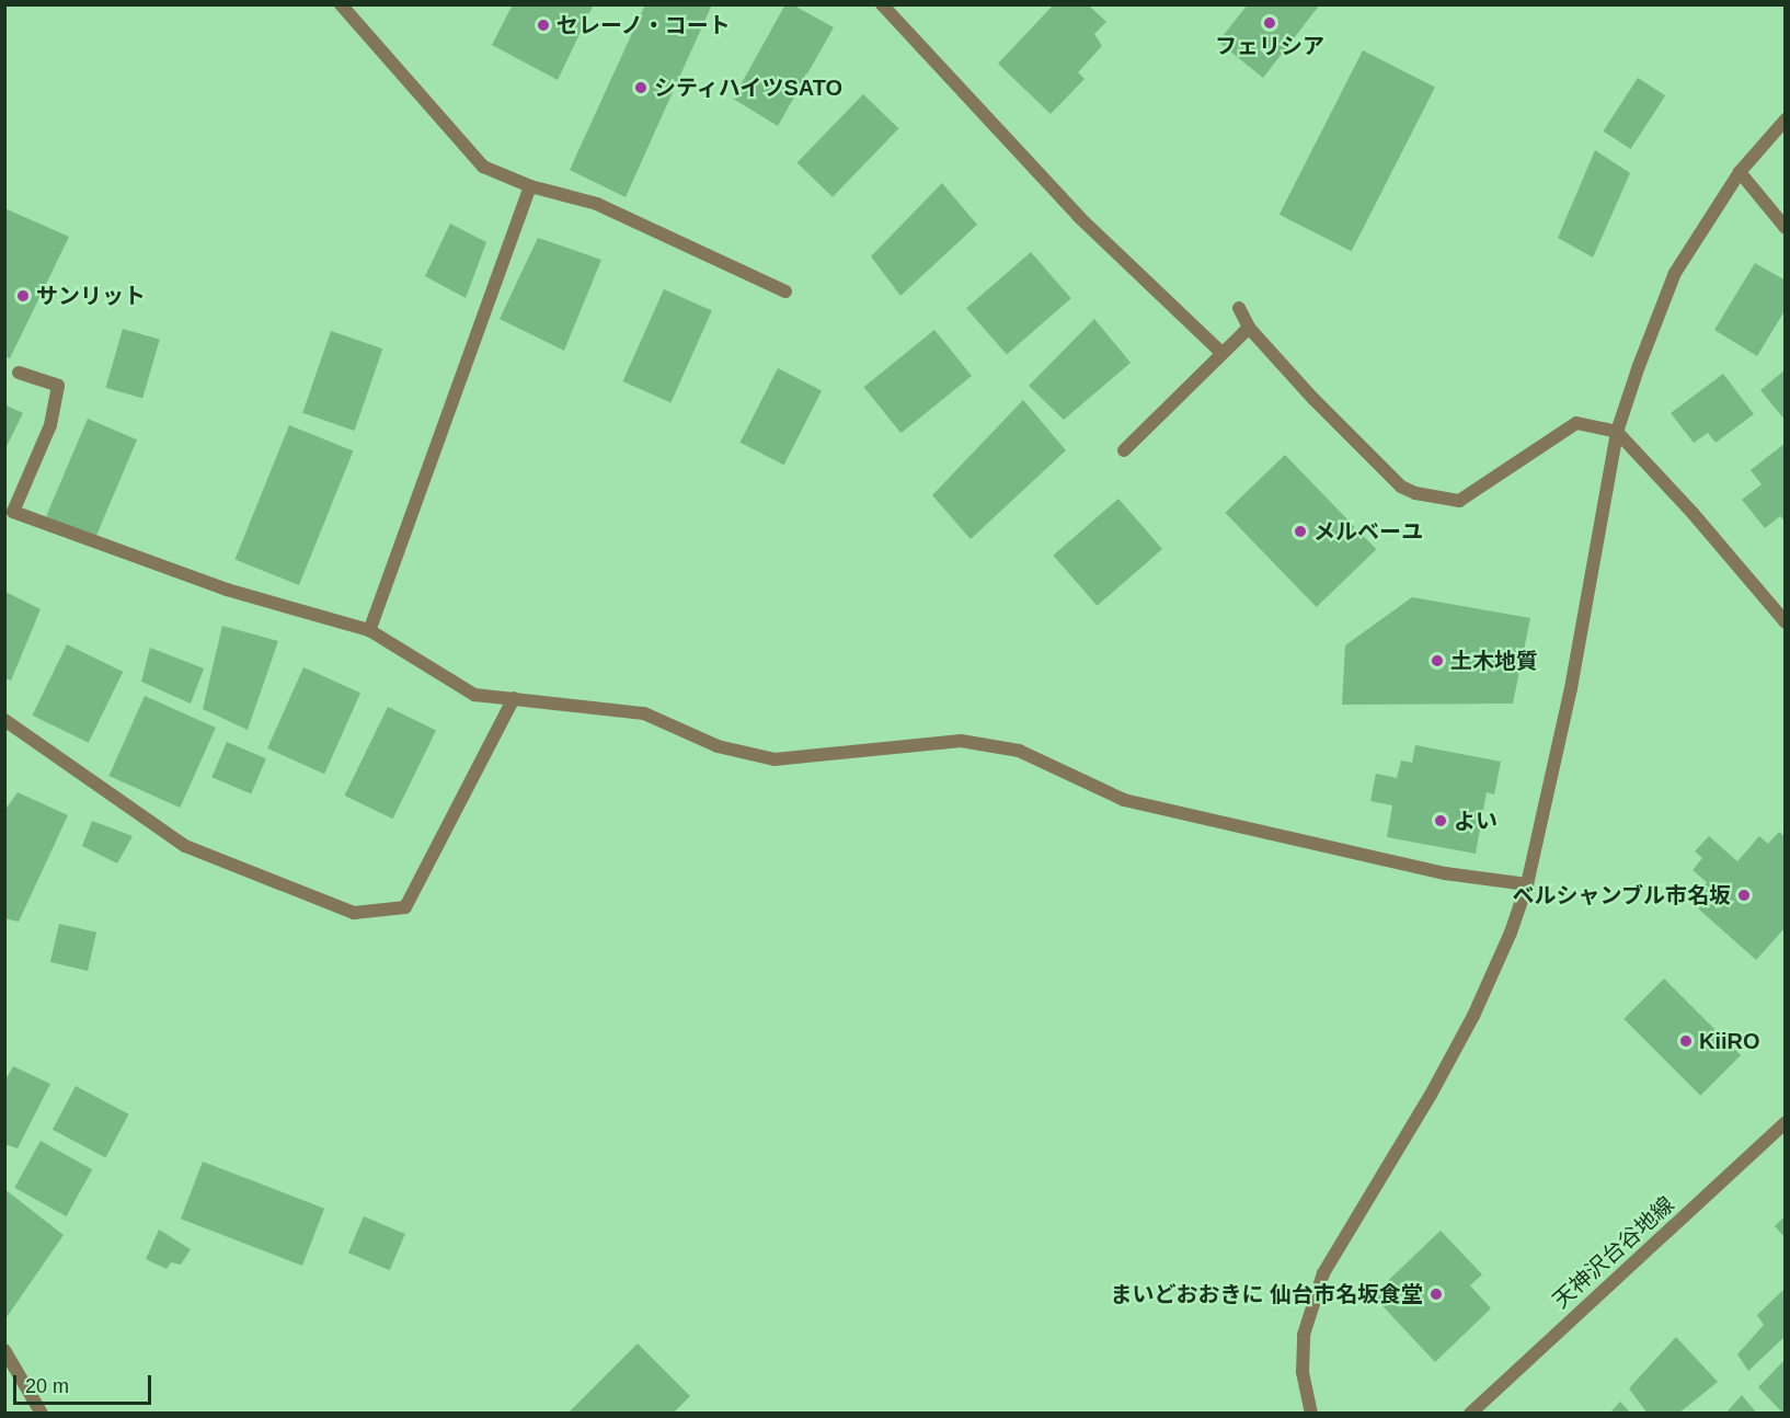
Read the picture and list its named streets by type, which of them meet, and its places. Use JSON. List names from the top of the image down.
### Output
{
  "streets": {
    "street": ["天神沢台谷地線"]
  },
  "places": [
    "フェリシア",
    "セレーノ・コート",
    "シティハイツSATO",
    "サンリット",
    "メルベーユ",
    "土木地質",
    "よい",
    "ベルシャンブル市名坂",
    "KiiRO",
    "まいどおおきに 仙台市名坂食堂"
  ],
  "scale_bar": "20 m"
}
